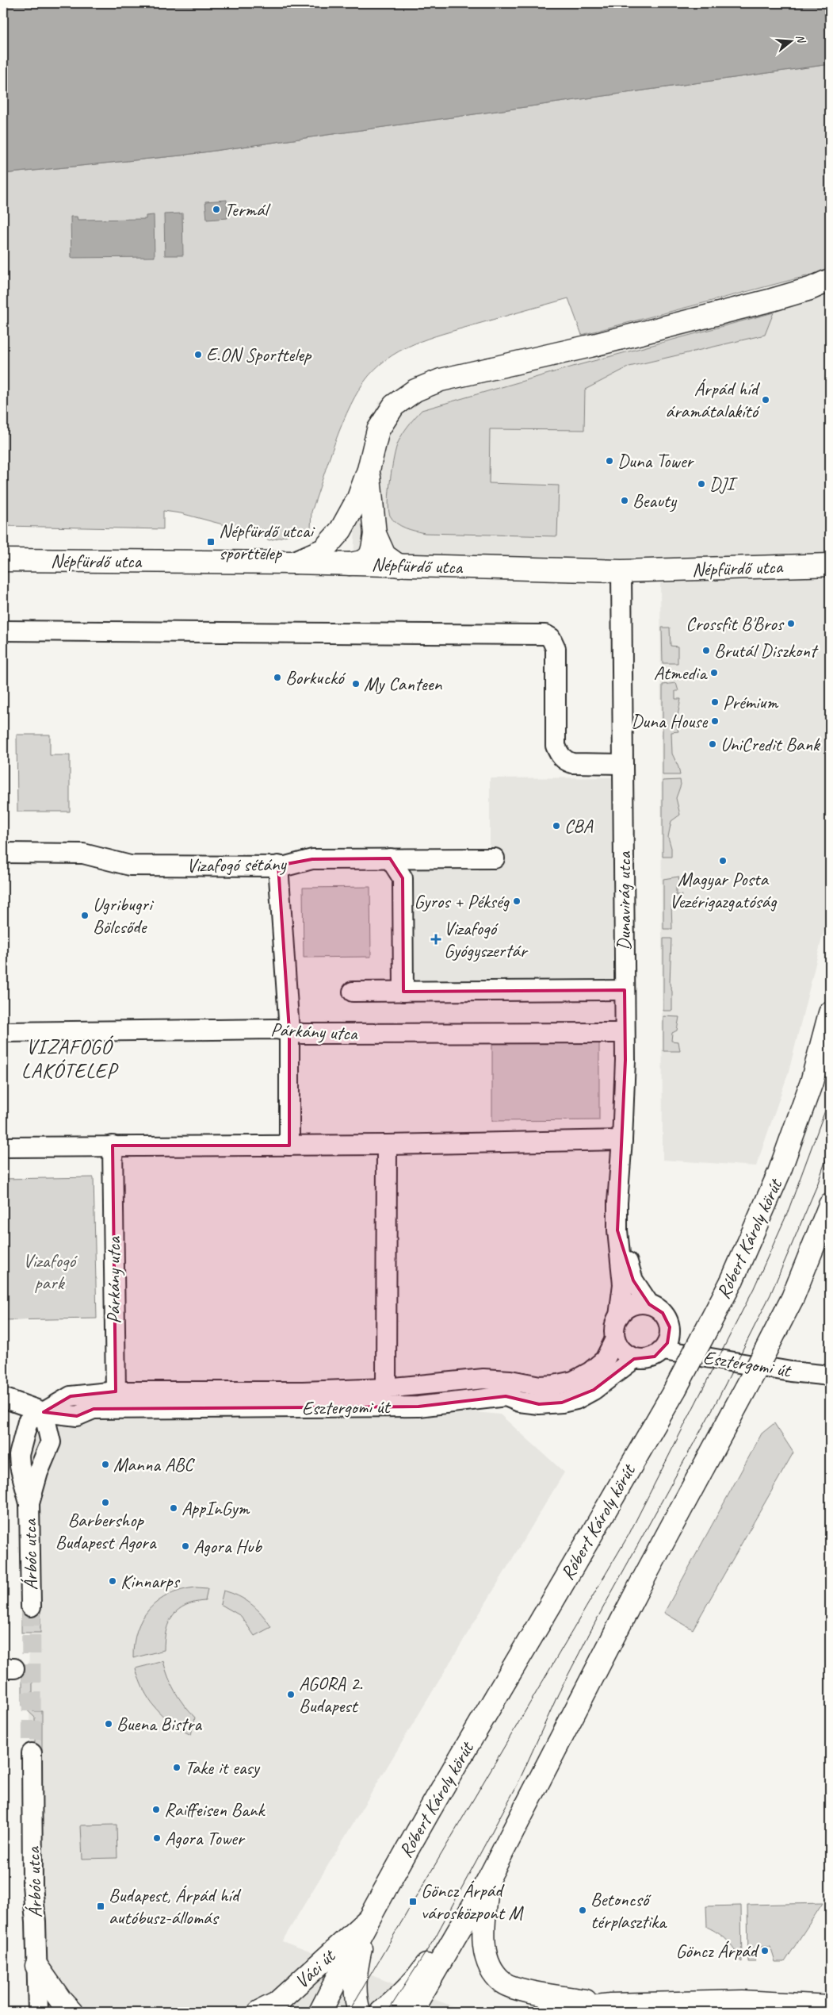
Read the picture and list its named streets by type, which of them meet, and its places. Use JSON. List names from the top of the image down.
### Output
{
  "streets": {
    "main road": ["Népfürdő utca", "Róbert Károly körút", "Váci út"],
    "street": [
      "Vizafogó sétány",
      "Dunavirág utca",
      "Párkány utca",
      "Esztergomi út",
      "Árbóc utca"
    ]
  },
  "crossings": [
    ["Népfürdő utca", "Dunavirág utca"],
    ["Dunavirág utca", "Párkány utca"],
    ["Dunavirág utca", "Esztergomi út"],
    ["Párkány utca", "Esztergomi út"],
    ["Róbert Károly körút", "Váci út"],
    ["Esztergomi út", "Árbóc utca"]
  ],
  "districts": ["VIZAFOGÓ LAKÓTELEP"],
  "parks": ["Vizafogó park"],
  "places": {
    "other": [
      "Termál",
      "E.ON Sporttelep",
      "Árpád híd áramátalakító",
      "Duna Tower",
      "DJI",
      "Beauty",
      "Crossfit B'Bros",
      "Brutál Diszkont",
      "Atmedia",
      "Borkuckó",
      "My Canteen",
      "Prémium",
      "Duna House",
      "UniCredit Bank",
      "CBA",
      "Magyar Posta Vezérigazgatóság",
      "Gyros + Pékség",
      "Ugribugri Bölcsőde",
      "Manna ABC",
      "Barbershop Budapest Agora",
      "AppInGym",
      "Agora Hub",
      "Kinnarps",
      "AGORA 2. Budapest",
      "Buena Bistra",
      "Take it easy",
      "Raiffeisen Bank",
      "Agora Tower",
      "Betoncső térplasztika",
      "Göncz Árpád"
    ],
    "transit": ["Népfürdő utcai sporttelep", "Göncz Árpád városközpont M", "Budapest, Árpád híd autóbusz-állomás"],
    "health": ["Vizafogó Gyógyszertár"]
  },
  "north": "right"
}
